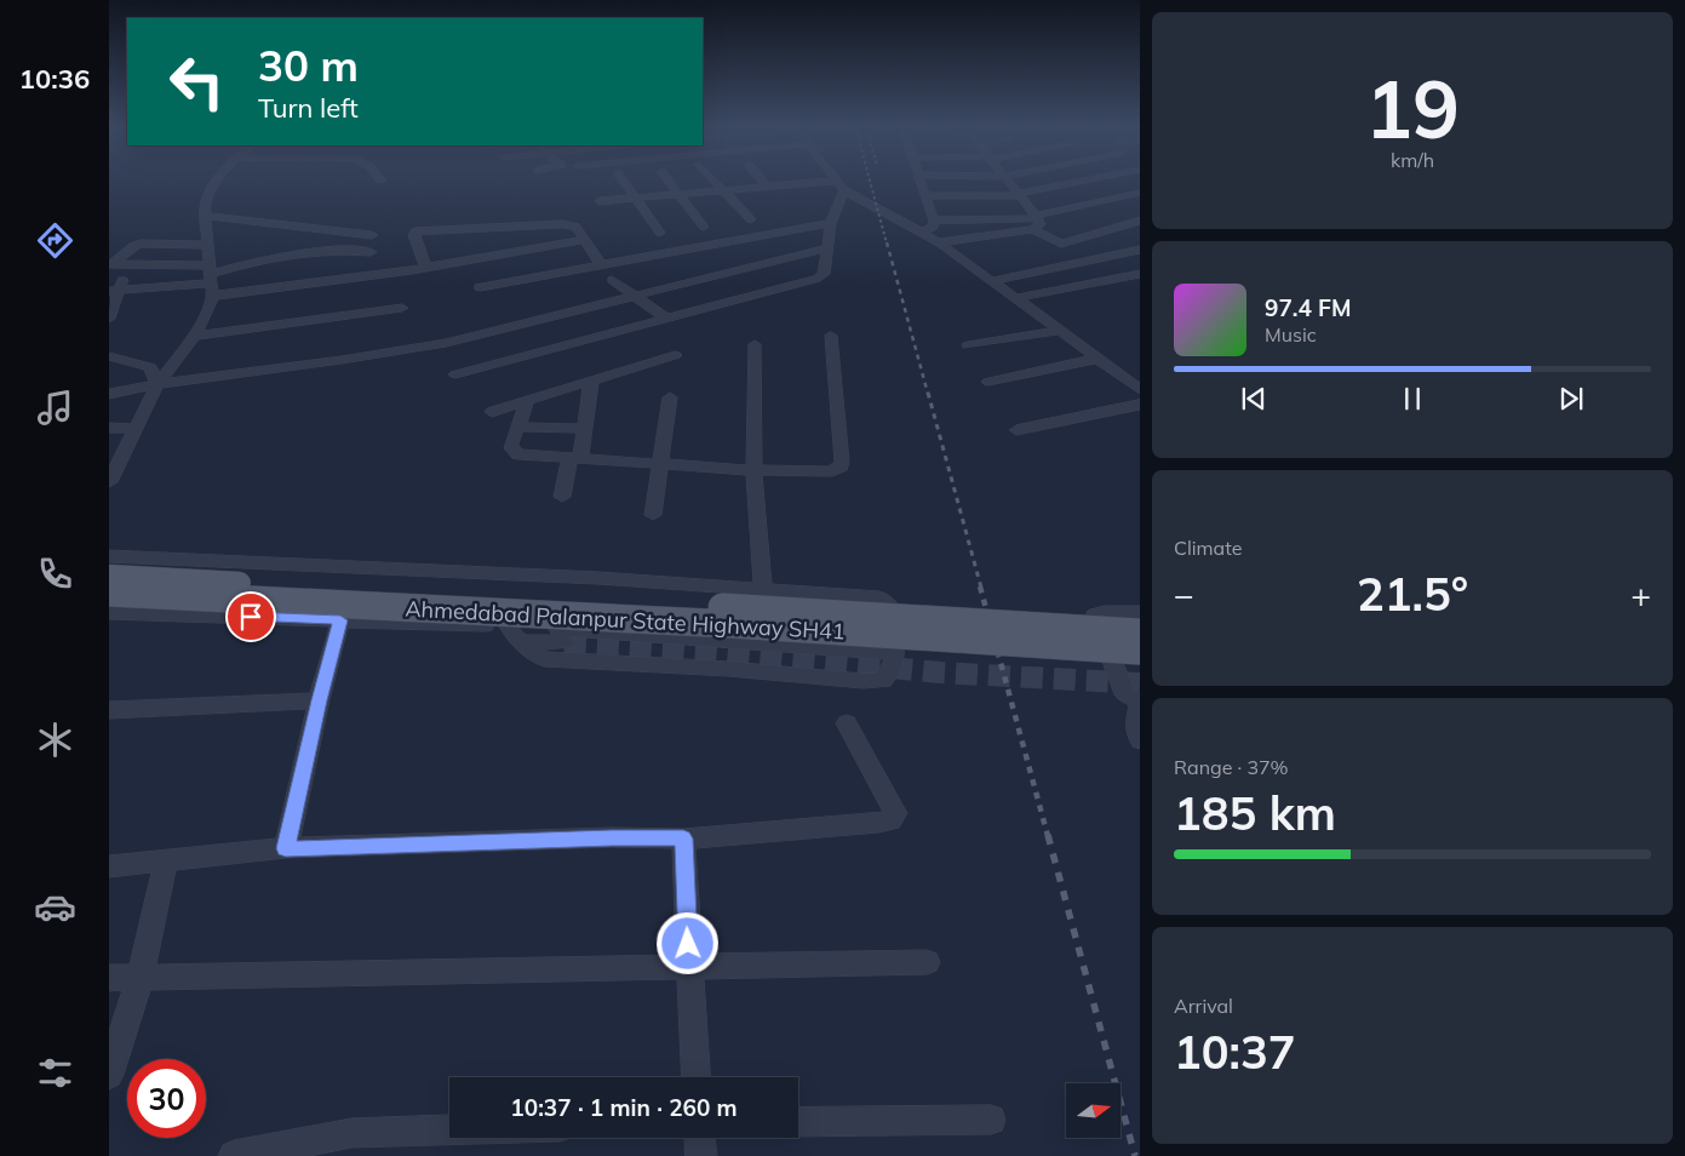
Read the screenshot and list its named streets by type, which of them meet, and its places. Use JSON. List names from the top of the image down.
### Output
{
  "streets": {
    "main road": ["Ahmedabad Palanpur State Highway SH41"]
  },
  "north": "right",
  "page": {
    "tabs": "10:36",
    "tile": [
      ["19", "km/h"],
      "Climate",
      ["Range · 37%", "185 km"],
      ["Arrival", "10:37"]
    ],
    "turn": ["30 m", "Turn left"],
    "song": ["97.4 FM", "Music"],
    "heat": ["−", "21.5°", "+"],
    "limit": "30",
    "trip": "10:37 · 1 min · 260 m"
  }
}
